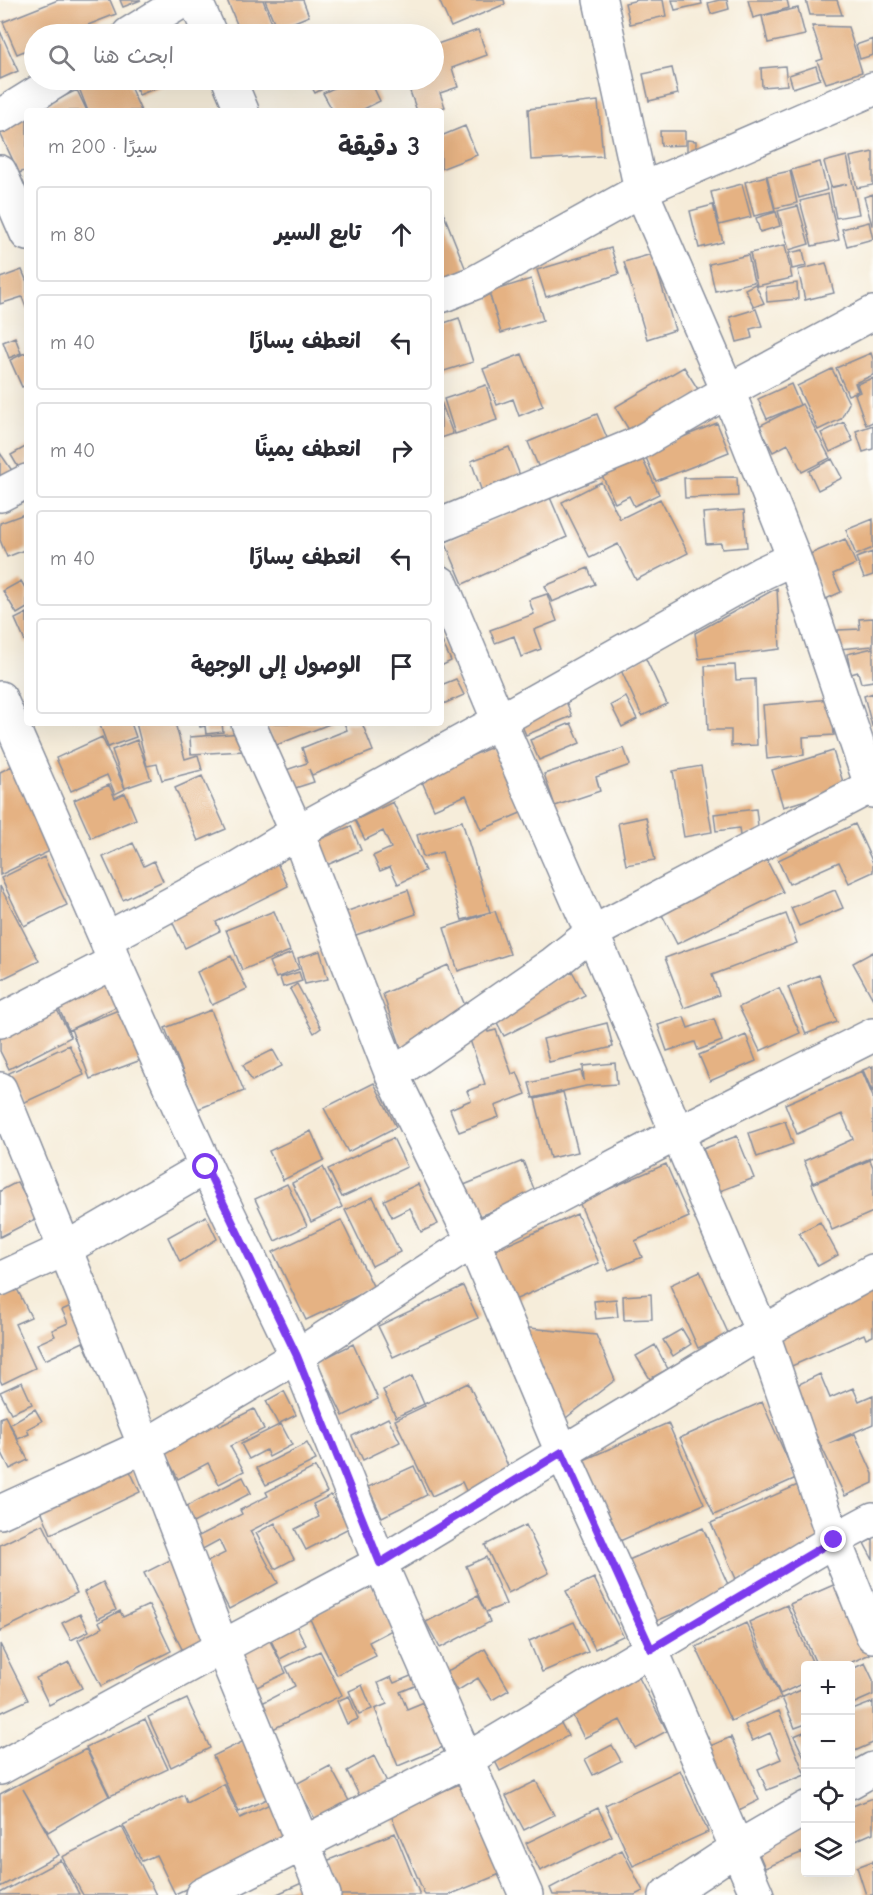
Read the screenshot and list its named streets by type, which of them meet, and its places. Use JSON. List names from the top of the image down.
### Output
{
  "page": {
    "search": "ابحث هنا",
    "heading": ["3 دقيقة", "سيرًا · 200 m"],
    "list": [
      ["تابع السير", "80 m"],
      ["انعطف يسارًا", "40 m"],
      ["انعطف يمينًا", "40 m"],
      ["انعطف يسارًا", "40 m"],
      "الوصول إلى الوجهة"
    ],
    "map_buttons": ["+", "−"]
  }
}
